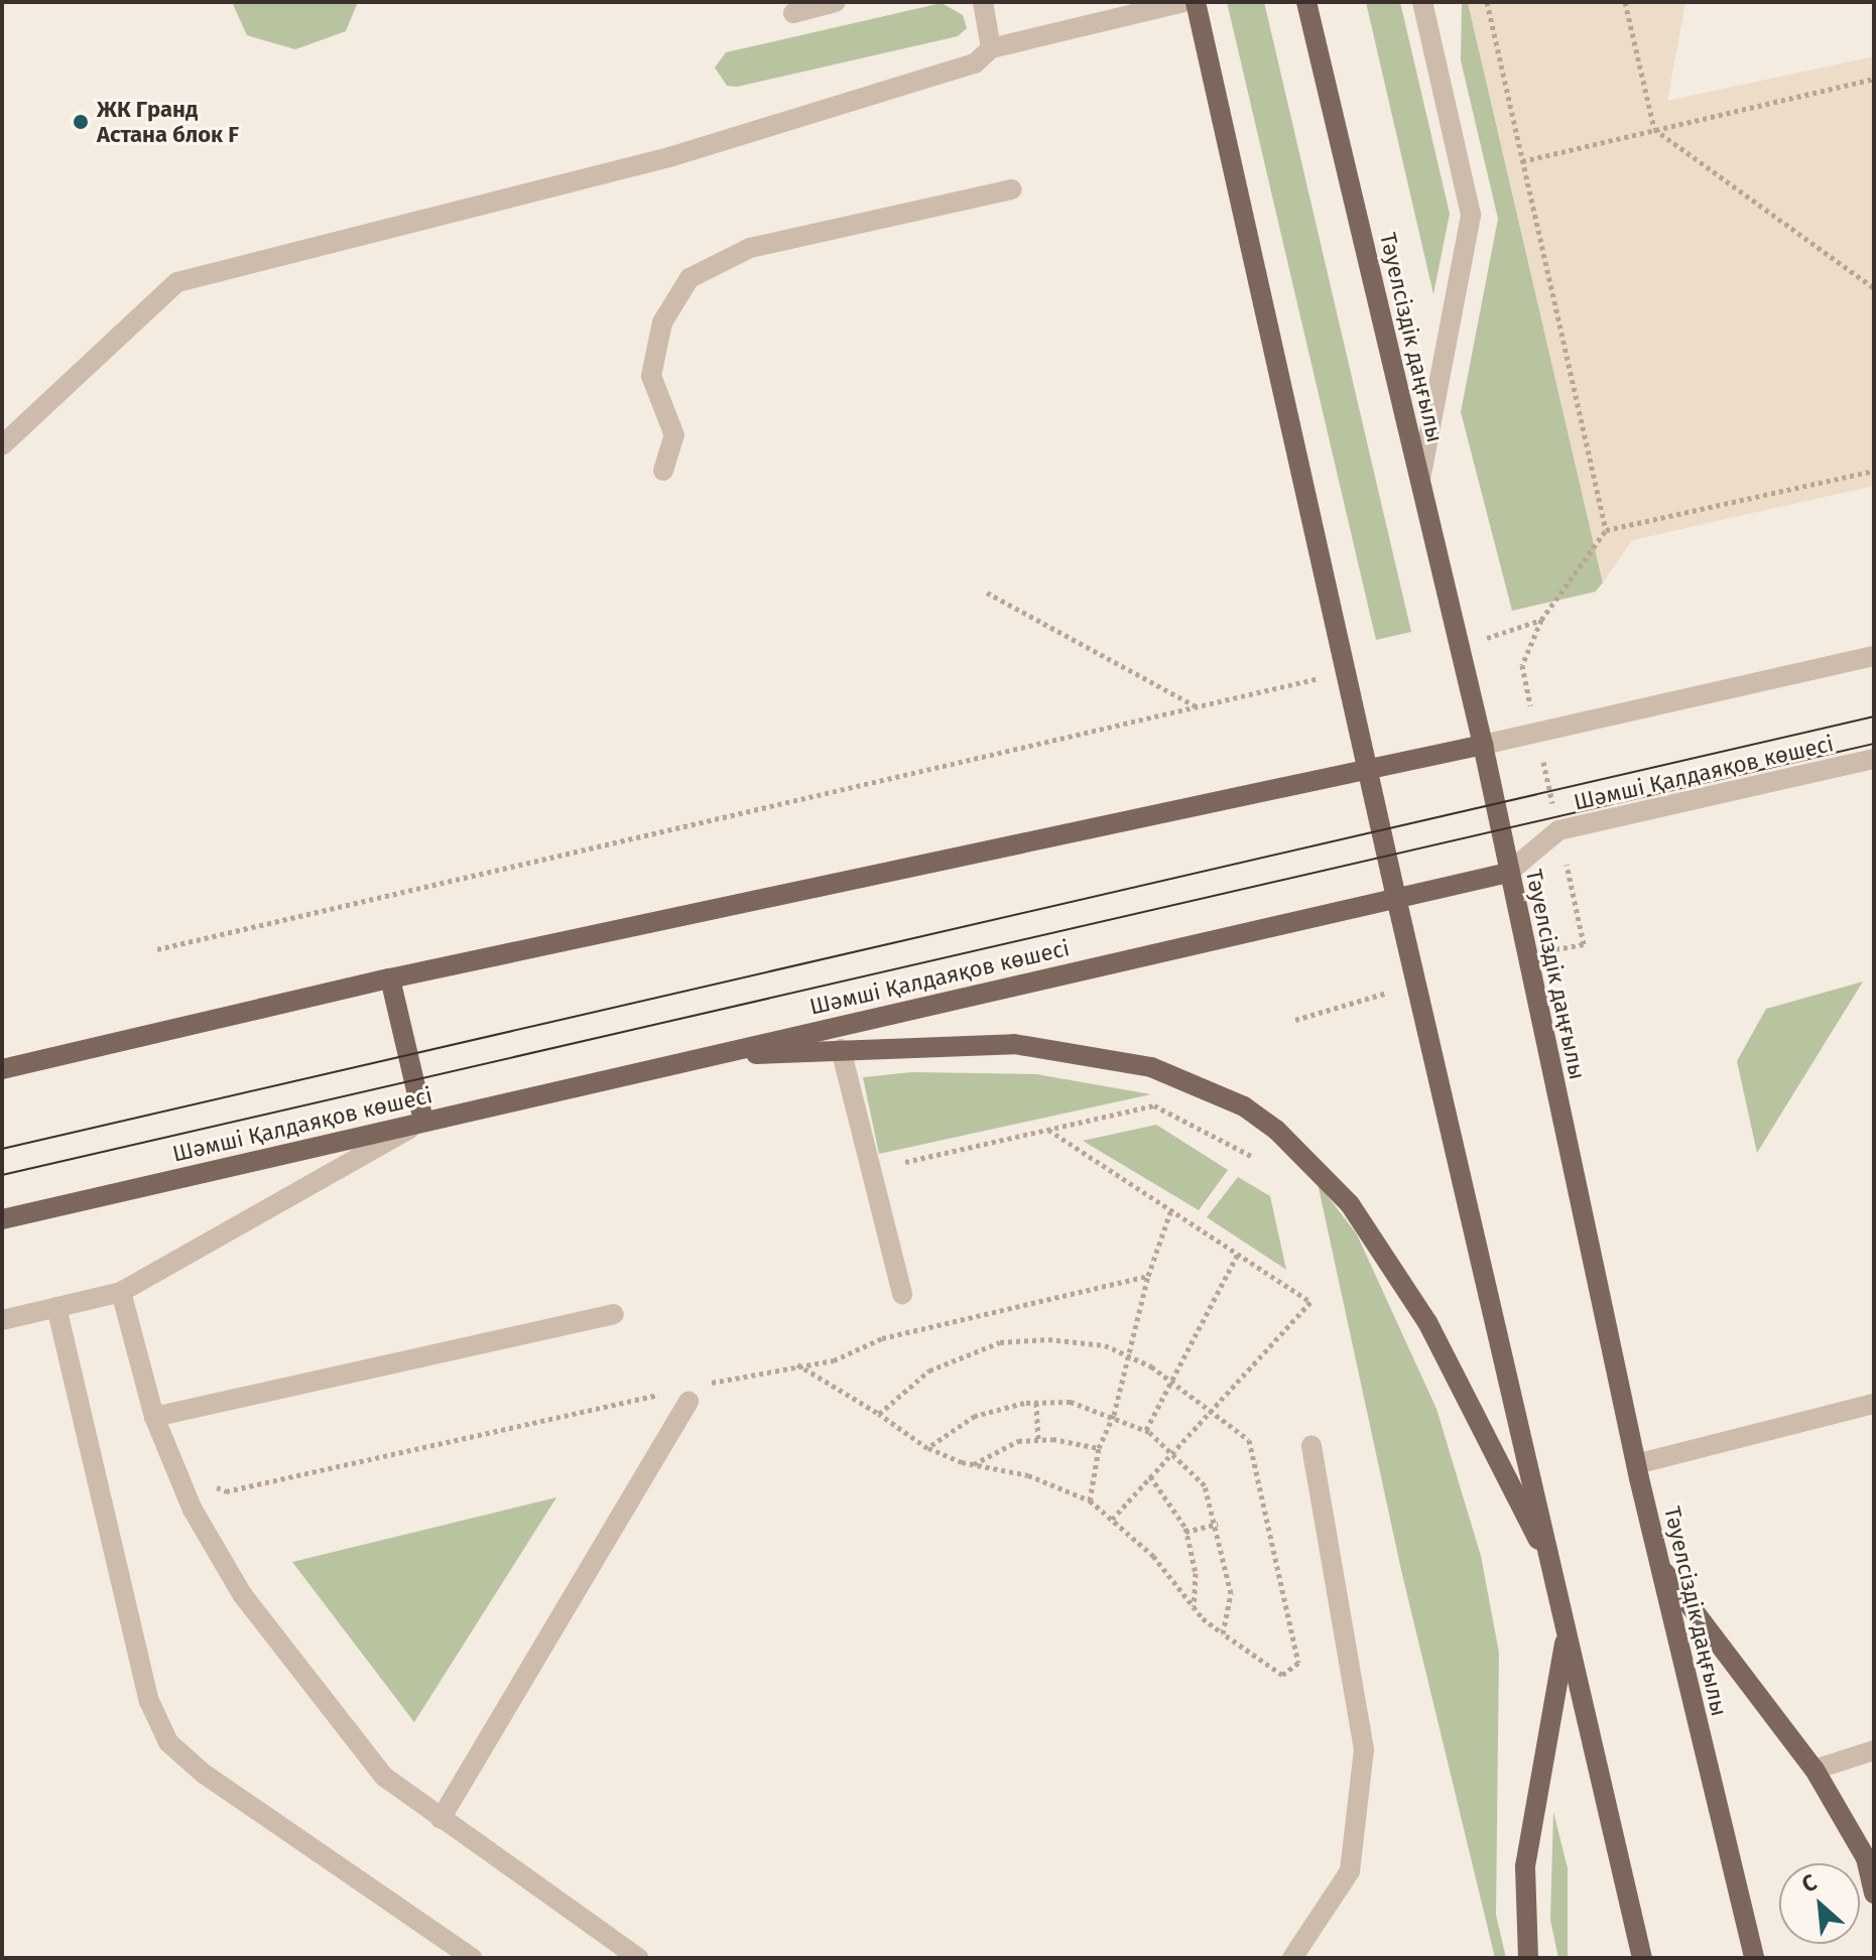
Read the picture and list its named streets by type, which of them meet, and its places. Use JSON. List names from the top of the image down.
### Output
{
  "streets": {
    "main road": ["Тәуелсіздік даңғылы", "Шәмші Қалдаяқов көшесі"]
  },
  "crossings": [
    ["Тәуелсіздік даңғылы", "Шәмші Қалдаяқов көшесі"]
  ],
  "places": ["ЖК Гранд Астана блок F"],
  "north": "top left"
}
